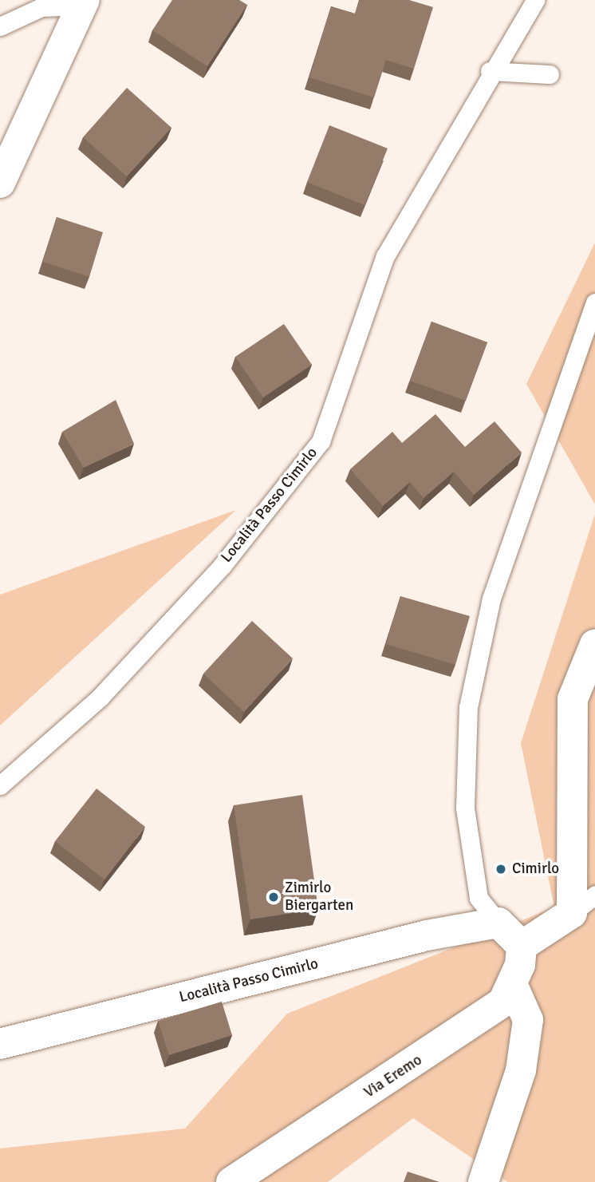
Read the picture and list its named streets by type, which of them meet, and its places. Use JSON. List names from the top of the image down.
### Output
{
  "streets": {
    "street": ["Località Passo Cimirlo", "Via Eremo"]
  },
  "places": ["Cimirlo", "Zimirlo Biergarten"]
}
